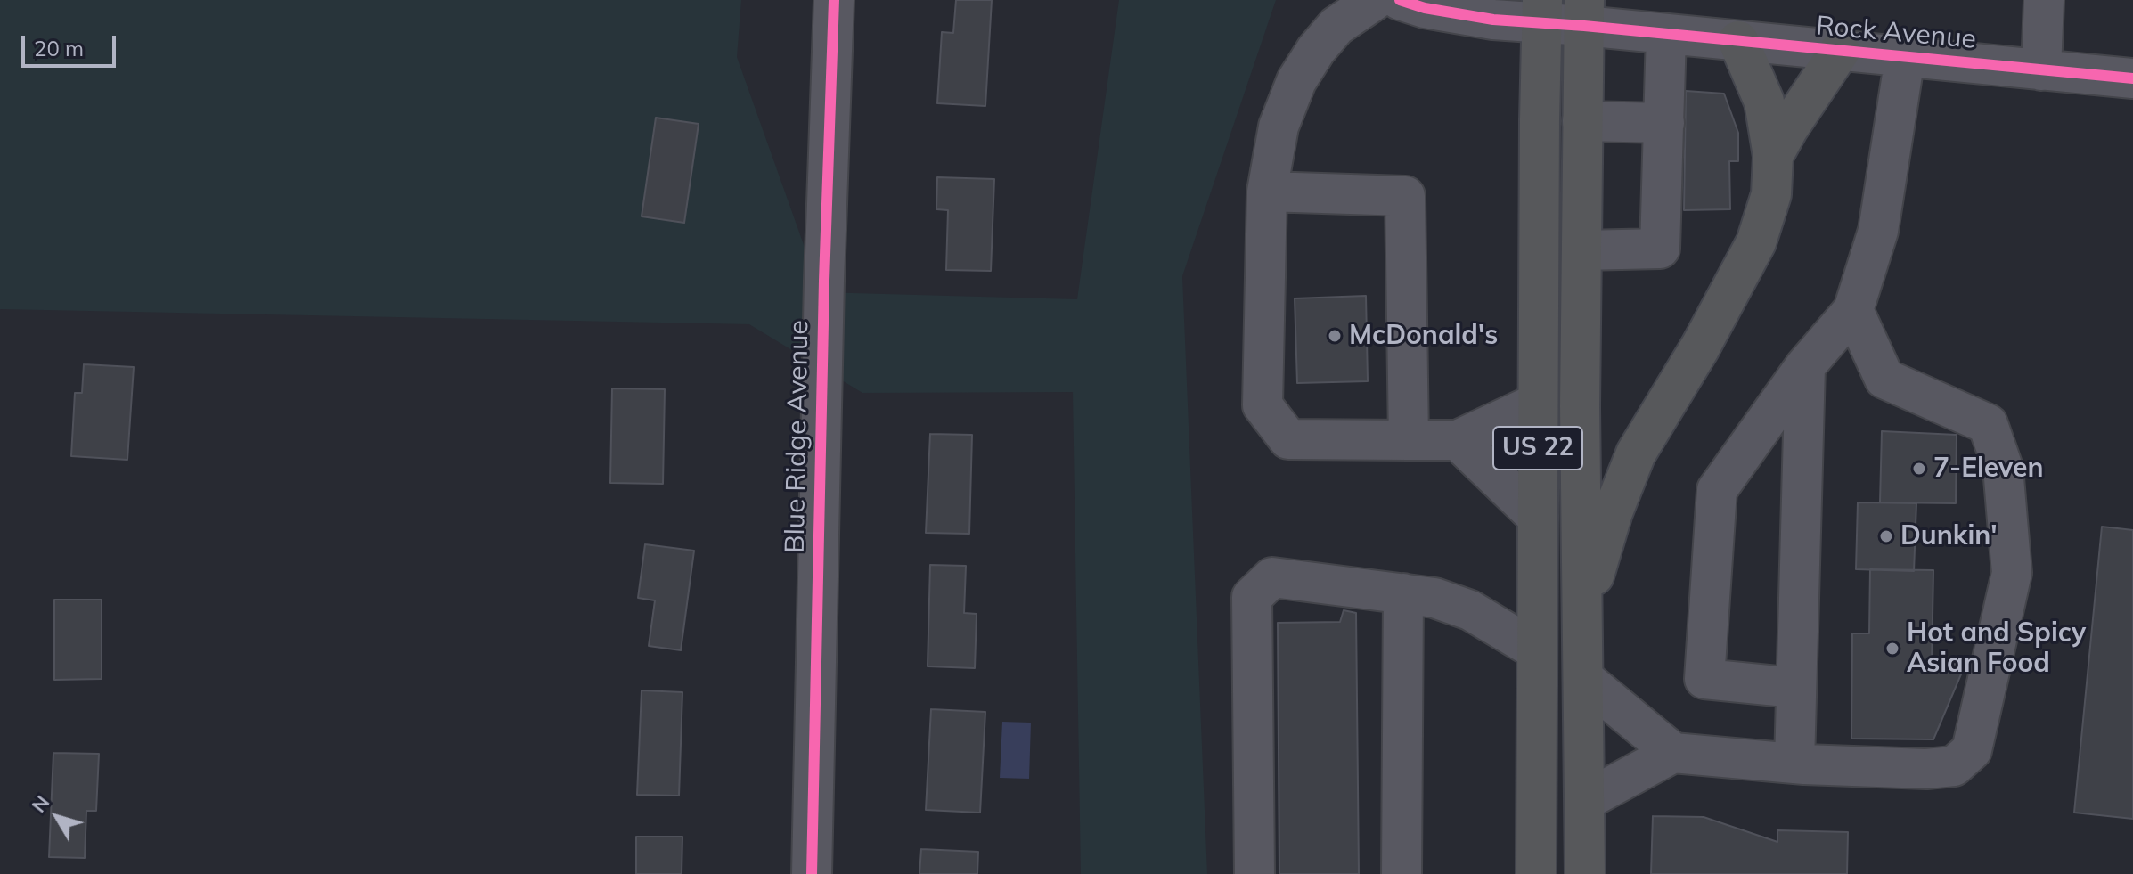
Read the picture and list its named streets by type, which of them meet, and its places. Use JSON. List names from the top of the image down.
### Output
{
  "streets": {
    "highway": ["US 22"],
    "street": ["Rock Avenue", "Blue Ridge Avenue"]
  },
  "crossings": [
    ["Rock Avenue", "US 22"]
  ],
  "places": [
    "McDonald's",
    "7-Eleven",
    "Dunkin'",
    "Hot and Spicy Asian Food"
  ],
  "scale_bar": "20 m",
  "north": "top left"
}
